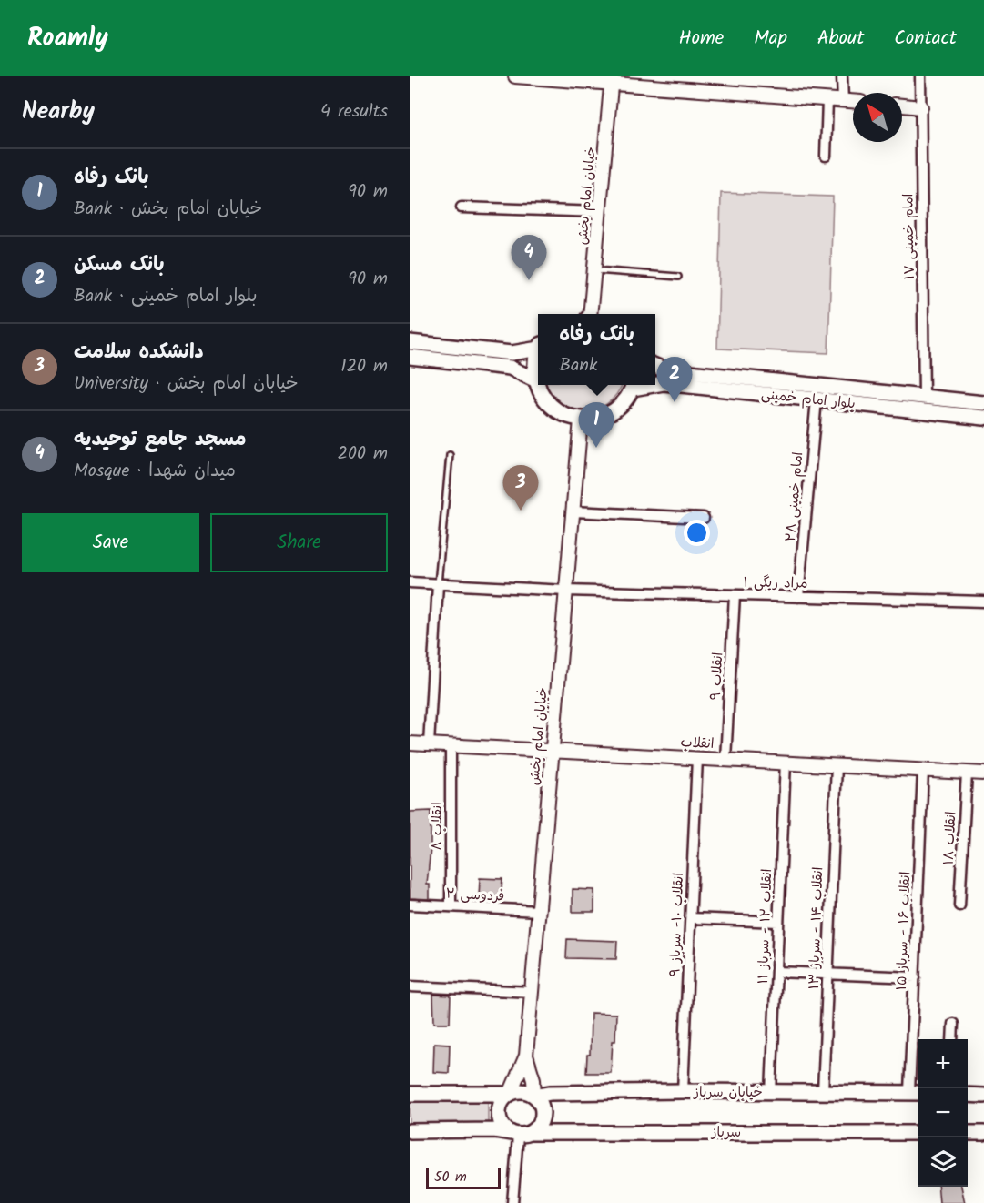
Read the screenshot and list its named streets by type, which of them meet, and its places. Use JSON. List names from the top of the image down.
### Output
{
  "streets": {
    "main road": ["بلوار امام خمینی", "خیابان سرباز", "سرباز"],
    "street": [
      "خیابان امام بخش",
      "امام خمینی ۱۷",
      "امام خمینی ۲۸",
      "مراد ریگی ۱",
      "انقلاب ۹",
      "انقلاب",
      "انقلاب ۸",
      "انقلاب ۱۸",
      "فردوسی ۲",
      "انقلاب ۱۰- سرباز ۹",
      "انقلاب ۱۲ - سرباز ۱۱",
      "انقلاب ۱۴ - سرباز ۱۳",
      "انقلاب ۱۶ - سرباز ۱۵"
    ]
  },
  "crossings": [
    ["خیابان امام بخش", "مراد ریگی ۱"],
    ["خیابان امام بخش", "انقلاب"],
    ["خیابان امام بخش", "فردوسی ۲"],
    ["امام خمینی ۱۷", "بلوار امام خمینی"],
    ["بلوار امام خمینی", "امام خمینی ۲۸"],
    ["امام خمینی ۲۸", "مراد ریگی ۱"],
    ["مراد ریگی ۱", "انقلاب ۹"],
    ["انقلاب ۹", "انقلاب"],
    ["انقلاب", "انقلاب ۸"],
    ["انقلاب", "انقلاب ۱۸"],
    ["انقلاب", "انقلاب ۱۰- سرباز ۹"],
    ["انقلاب", "انقلاب ۱۲ - سرباز ۱۱"],
    ["انقلاب", "انقلاب ۱۴ - سرباز ۱۳"],
    ["انقلاب", "انقلاب ۱۶ - سرباز ۱۵"],
    ["انقلاب ۸", "فردوسی ۲"],
    ["انقلاب ۱۰- سرباز ۹", "خیابان سرباز"],
    ["انقلاب ۱۲ - سرباز ۱۱", "خیابان سرباز"],
    ["انقلاب ۱۴ - سرباز ۱۳", "خیابان سرباز"],
    ["انقلاب ۱۶ - سرباز ۱۵", "خیابان سرباز"],
    ["خیابان سرباز", "سرباز"]
  ],
  "scale_bar": "50 m",
  "north": "top left",
  "page": {
    "header": "Roamly",
    "nav": [
      "Home",
      "Map",
      "About",
      "Contact"
    ],
    "heading": ["Nearby", "4 results"],
    "list": [
      {
        "mark": "1",
        "name": "بانک رفاه",
        "note": "Bank · خیابان امام بخش",
        "value": "90 m"
      },
      {
        "mark": "2",
        "name": "بانک مسکن",
        "note": "Bank · بلوار امام خمینی",
        "value": "90 m"
      },
      {
        "mark": "3",
        "name": "دانشکده سلامت",
        "note": "University · خیابان امام بخش",
        "value": "120 m"
      },
      {
        "mark": "4",
        "name": "مسجد جامع توحیدیه",
        "note": "Mosque · میدان شهدا",
        "value": "200 m"
      }
    ],
    "pins": [
      "4",
      "2",
      "1",
      "3"
    ],
    "popup": ["بانک رفاه", "Bank"],
    "buttons": ["Save", "Share"],
    "map_buttons": ["+", "−"],
    "scale": "50 m"
  }
}
